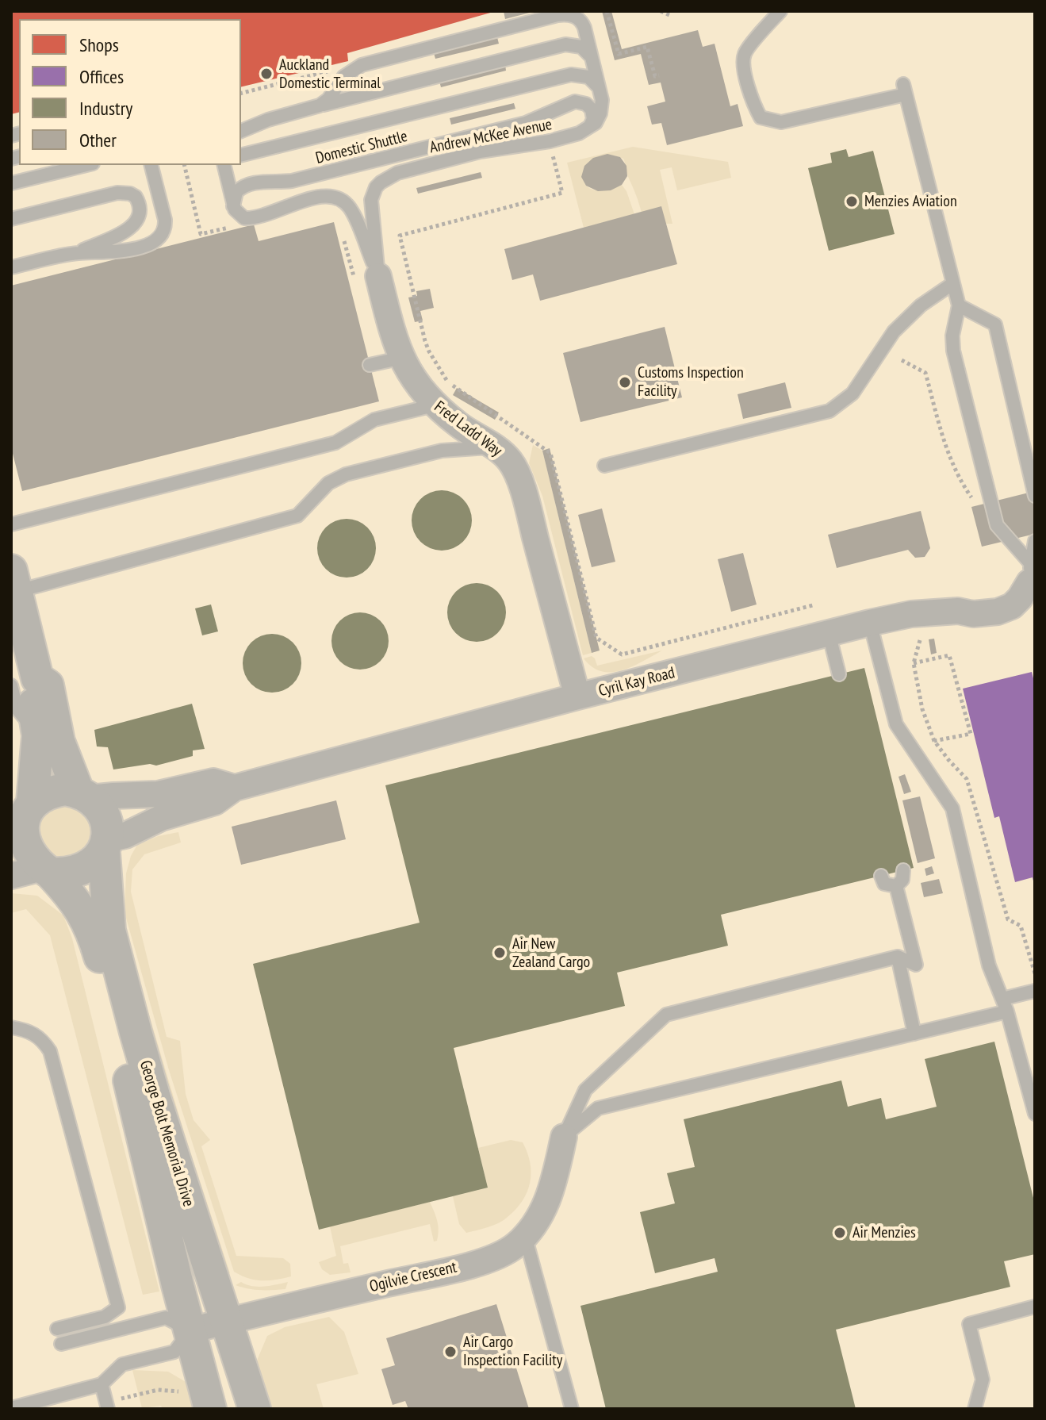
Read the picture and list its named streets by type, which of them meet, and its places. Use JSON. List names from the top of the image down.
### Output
{
  "streets": {
    "street": [
      "Fred Ladd Way",
      "Cyril Kay Road",
      "George Bolt Memorial Drive",
      "Ogilvie Crescent"
    ],
    "lane": ["Andrew McKee Avenue", "Domestic Shuttle"]
  },
  "crossings": [
    ["Andrew McKee Avenue", "Domestic Shuttle"],
    ["Andrew McKee Avenue", "Fred Ladd Way"],
    ["Fred Ladd Way", "Cyril Kay Road"],
    ["Cyril Kay Road", "George Bolt Memorial Drive"],
    ["George Bolt Memorial Drive", "Ogilvie Crescent"]
  ],
  "places": [
    "Auckland Domestic Terminal",
    "Menzies Aviation",
    "Customs Inspection Facility",
    "Air New Zealand Cargo",
    "Air Menzies",
    "Air Cargo Inspection Facility"
  ],
  "legend": [
    "Shops",
    "Offices",
    "Industry",
    "Other"
  ]
}
